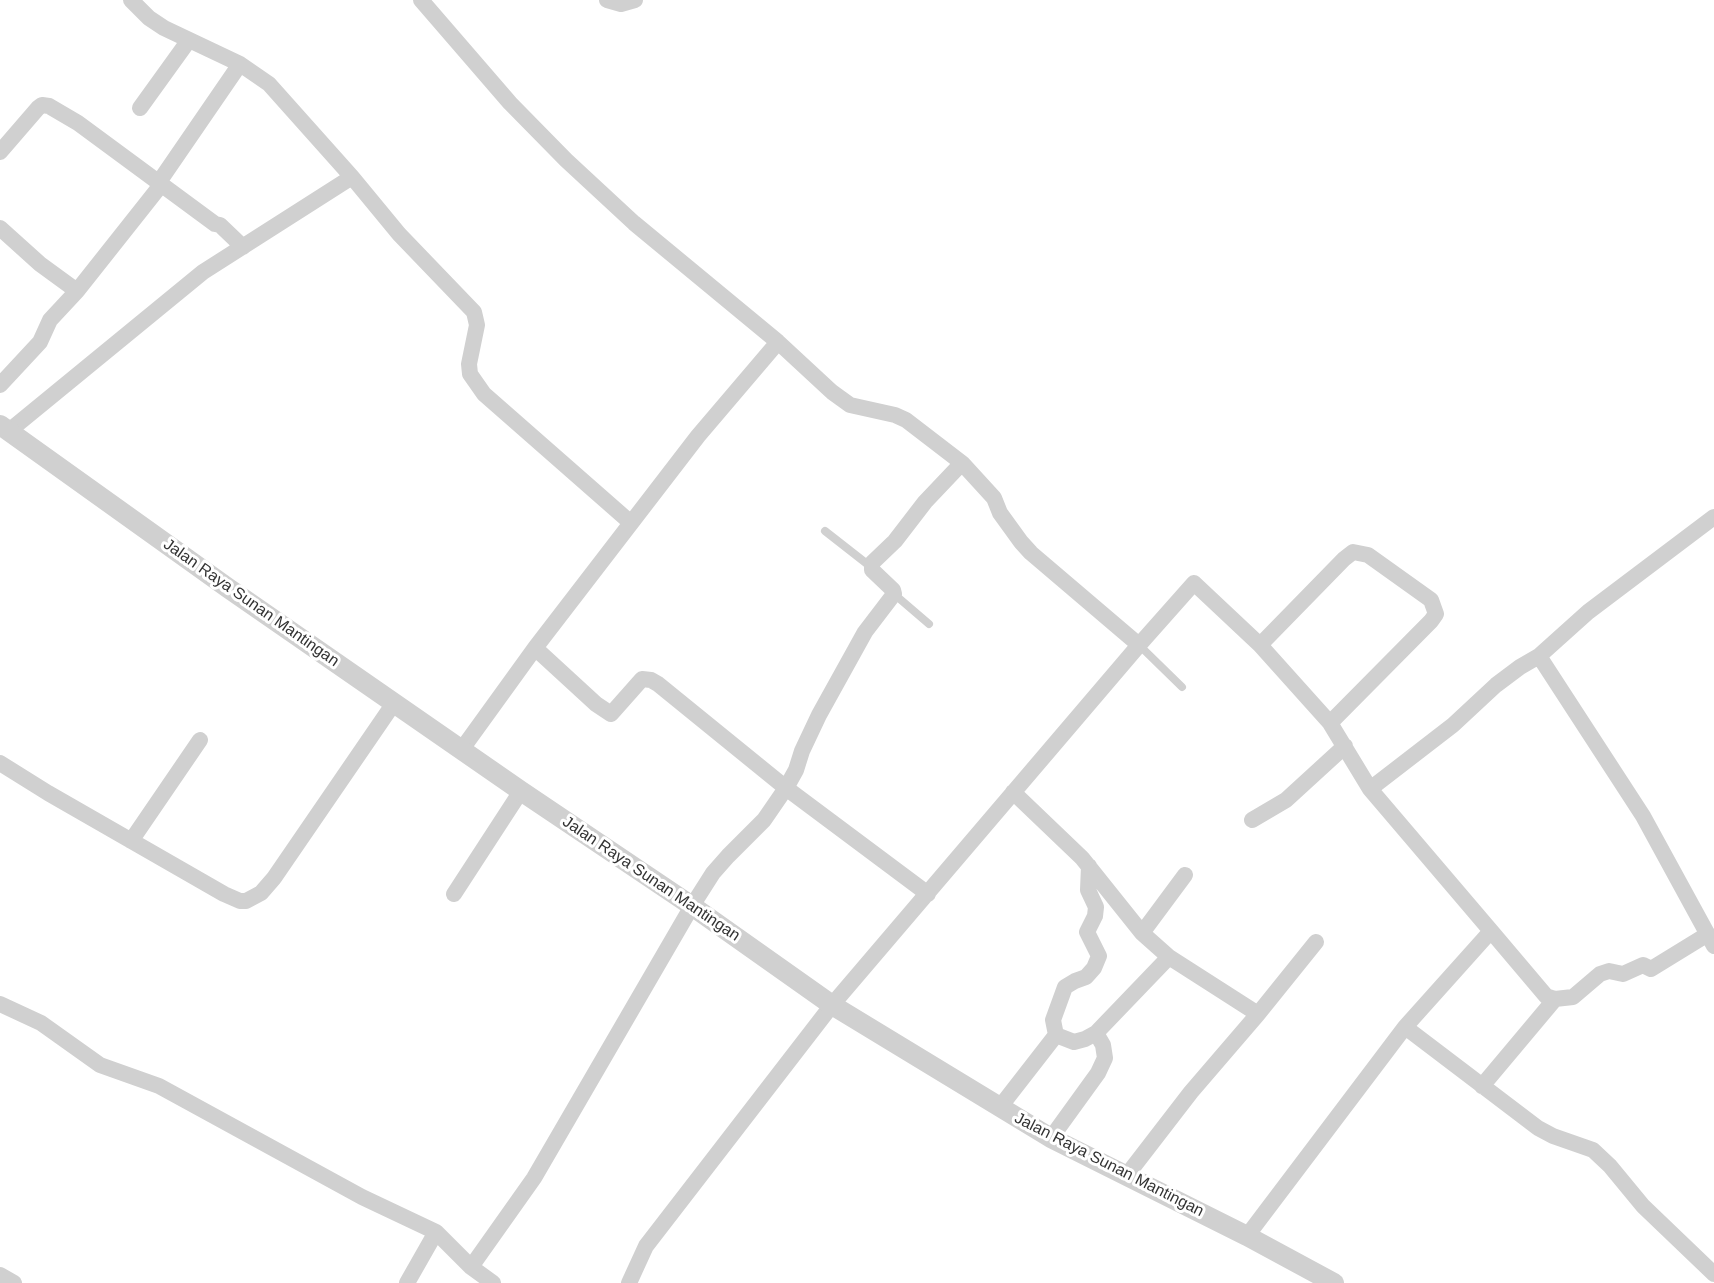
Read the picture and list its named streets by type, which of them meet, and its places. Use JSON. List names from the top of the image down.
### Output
{
  "streets": {
    "street": ["Jalan Raya Sunan Mantingan"]
  }
}
